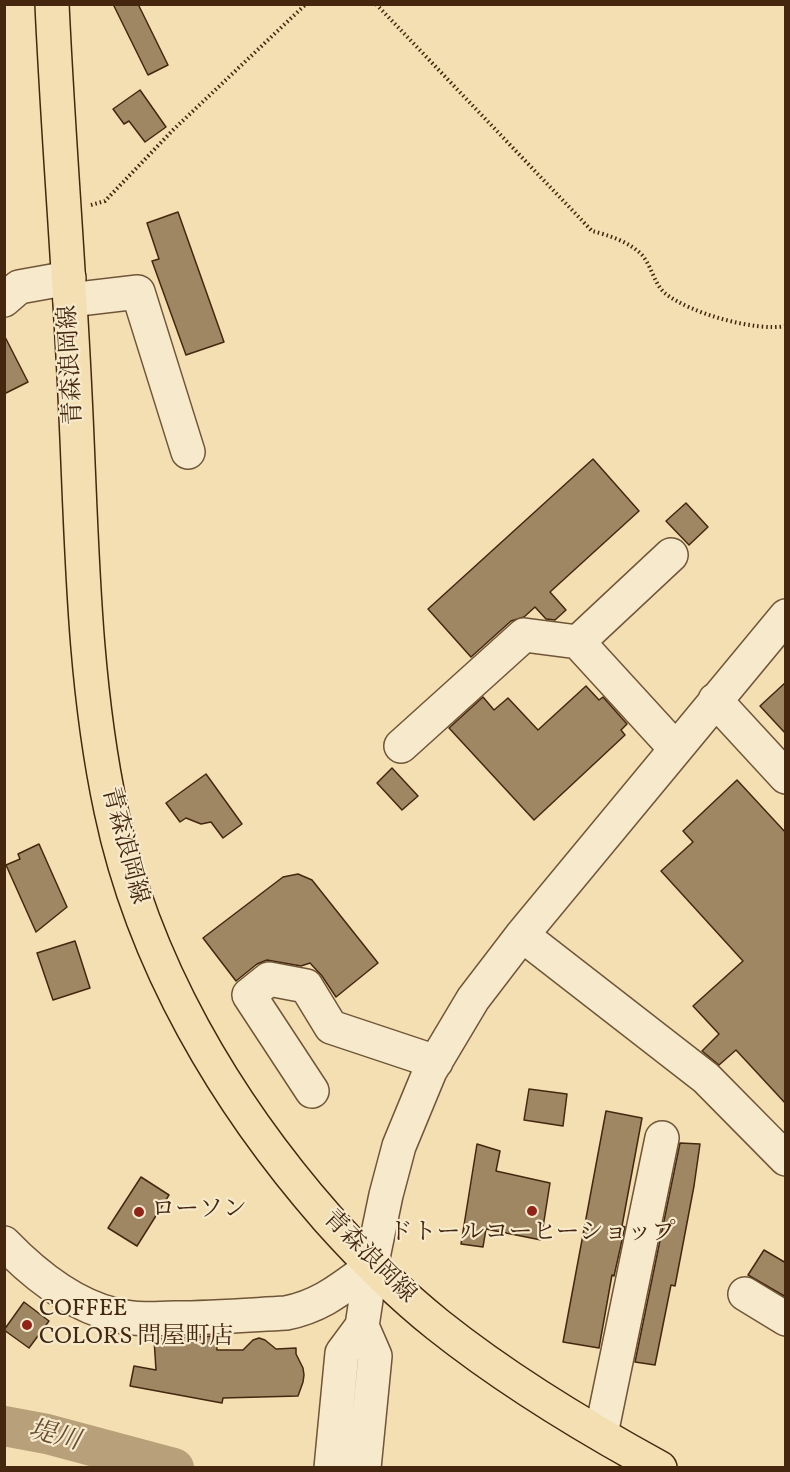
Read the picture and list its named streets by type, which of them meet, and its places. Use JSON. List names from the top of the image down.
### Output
{
  "streets": {
    "main road": ["青森浪岡線"]
  },
  "water": ["堤川"],
  "places": ["ドトールコーヒーショップ", "ローソン", "COFFEE COLORS 問屋町店"]
}
